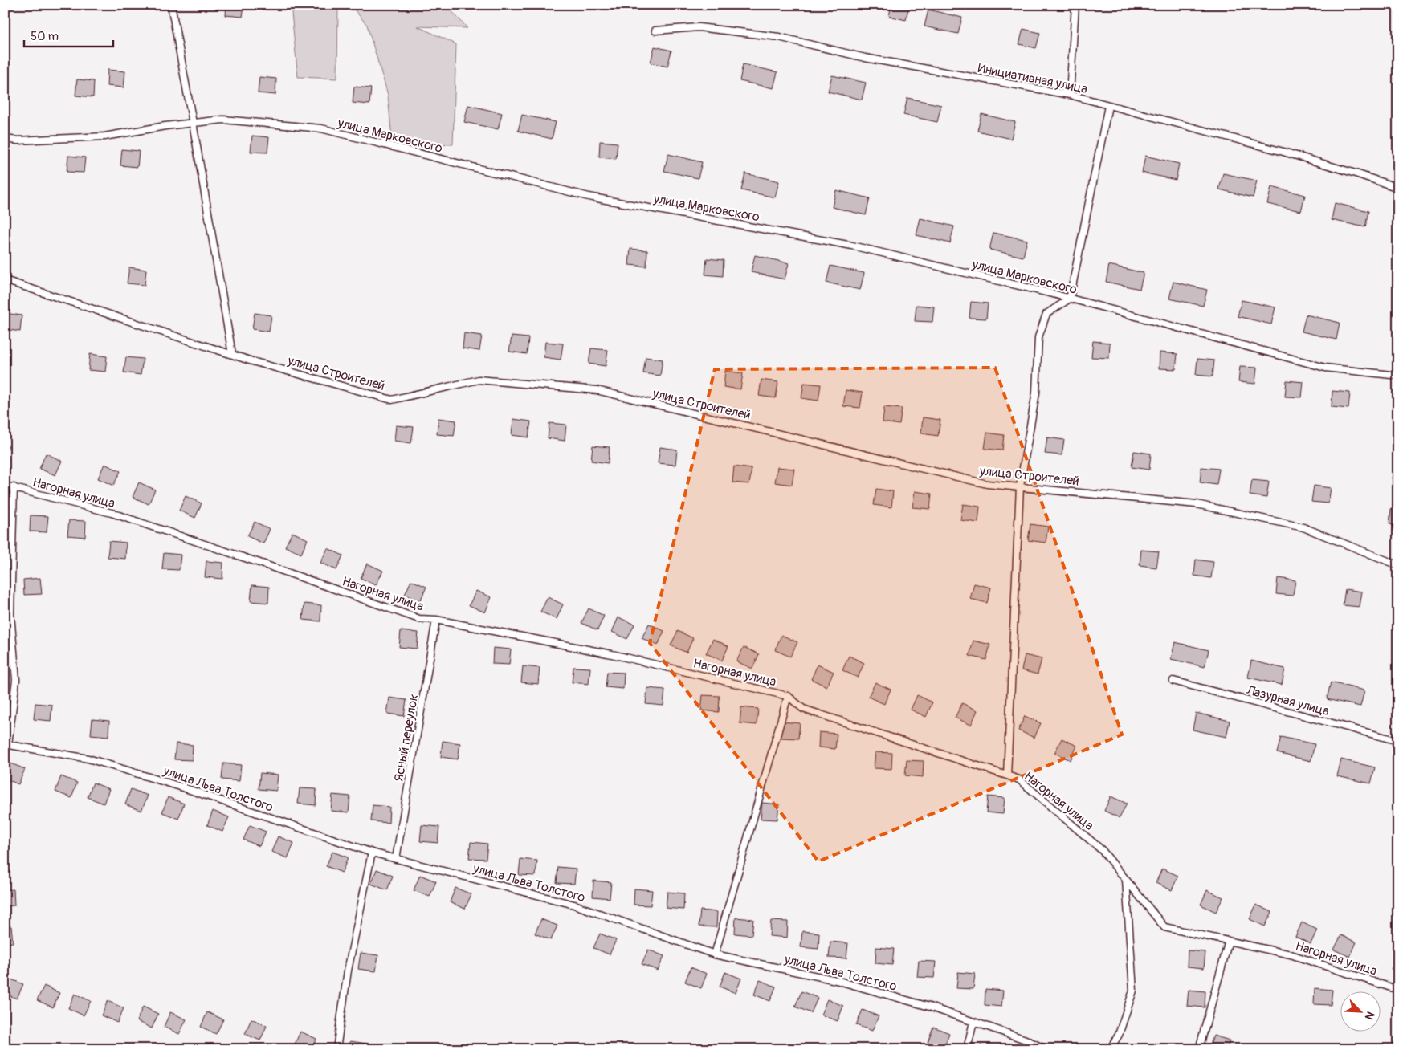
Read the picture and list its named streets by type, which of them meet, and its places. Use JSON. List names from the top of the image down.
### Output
{
  "streets": {
    "lane": [
      "Инициативная улица",
      "улица Марковского",
      "улица Строителей",
      "Нагорная улица",
      "Лазурная улица",
      "Ясный переулок",
      "улица Льва Толстого"
    ]
  },
  "crossings": [
    ["Нагорная улица", "Ясный переулок"],
    ["Ясный переулок", "улица Льва Толстого"]
  ],
  "scale_bar": "50 m",
  "north": "bottom right"
}
